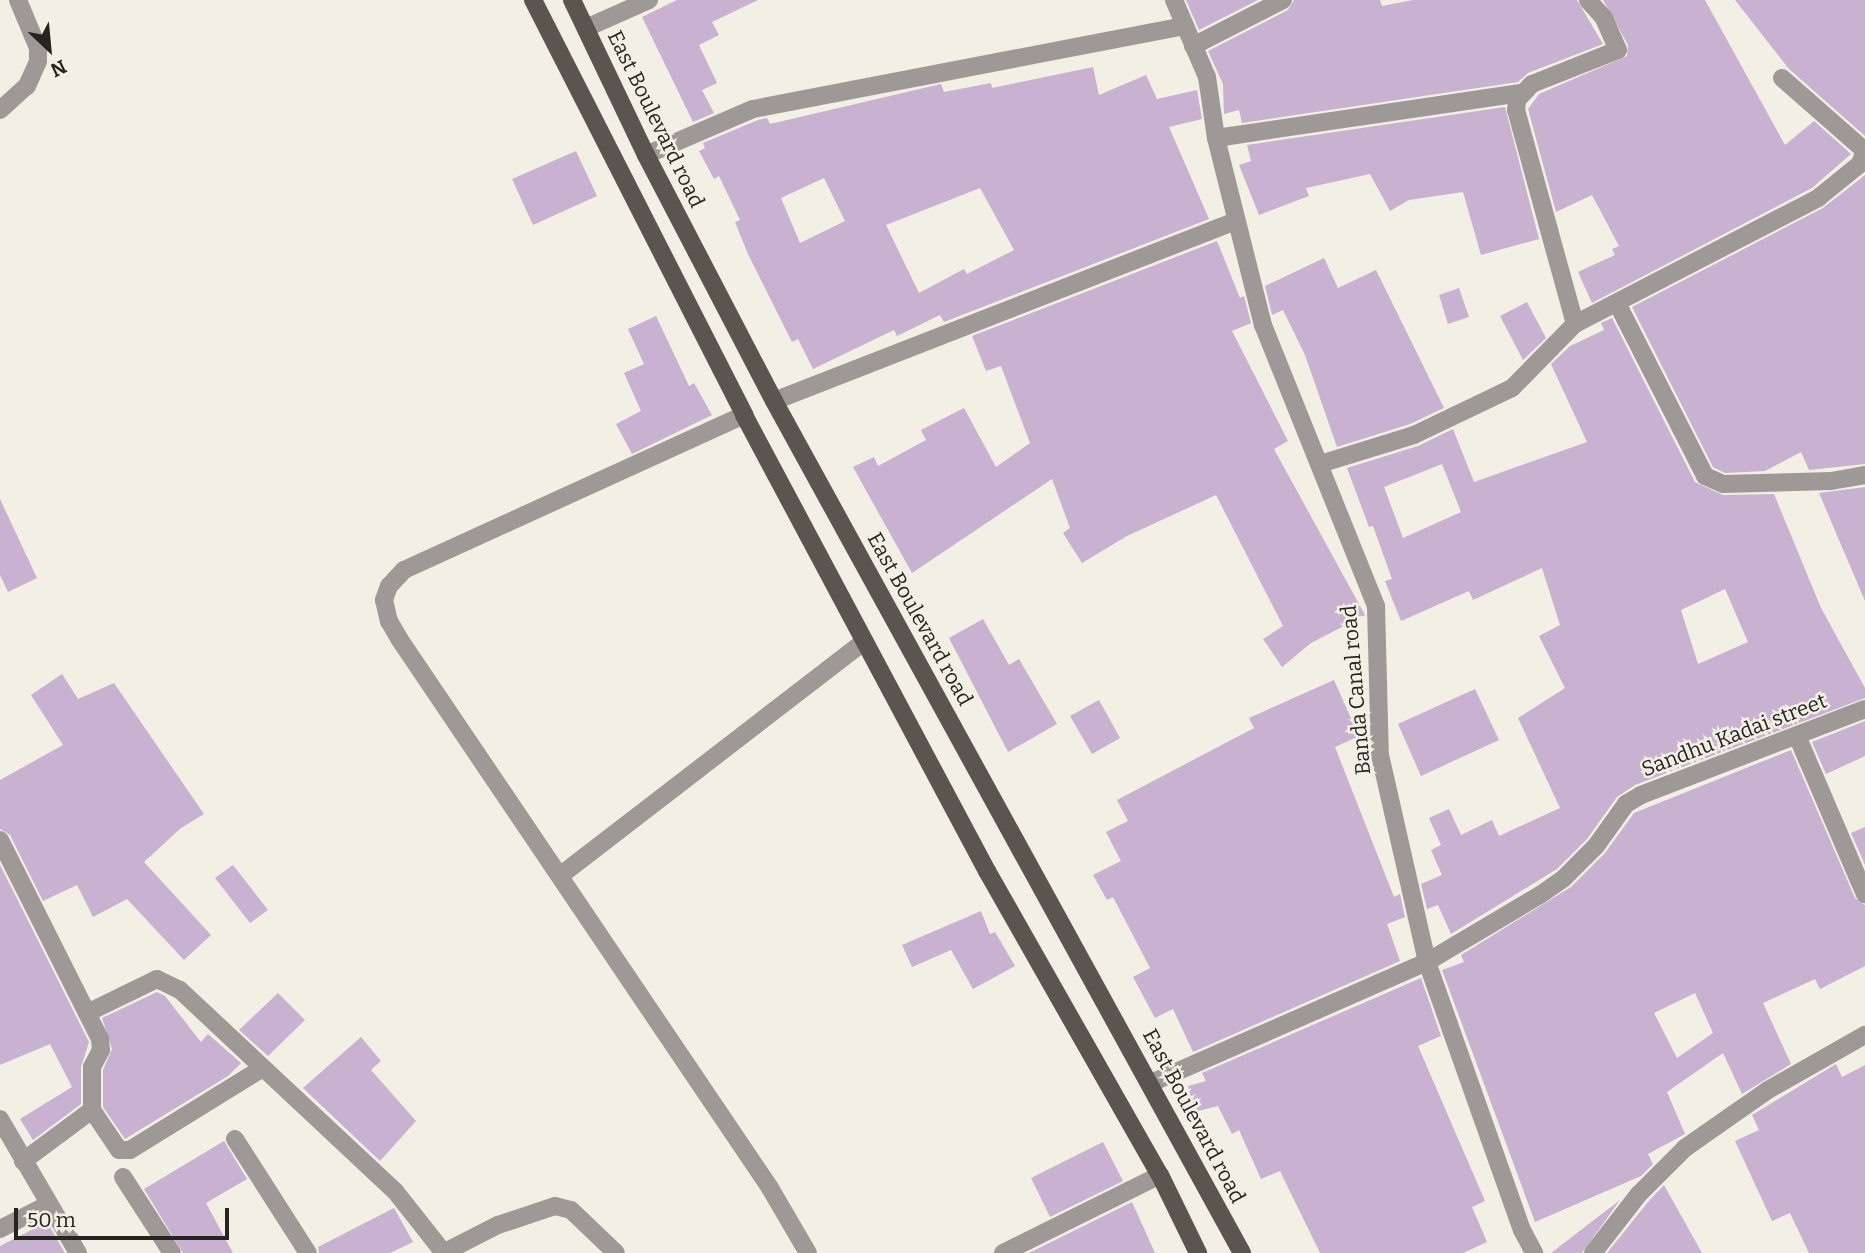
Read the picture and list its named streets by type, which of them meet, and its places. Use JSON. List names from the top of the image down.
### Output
{
  "streets": {
    "main road": ["East Boulevard road"],
    "street": ["Banda Canal road", "Sandhu Kadai street"]
  },
  "crossings": [
    ["East Boulevard road", "Sandhu Kadai street"],
    ["Banda Canal road", "Sandhu Kadai street"]
  ],
  "scale_bar": "50 m",
  "north": "bottom right"
}
